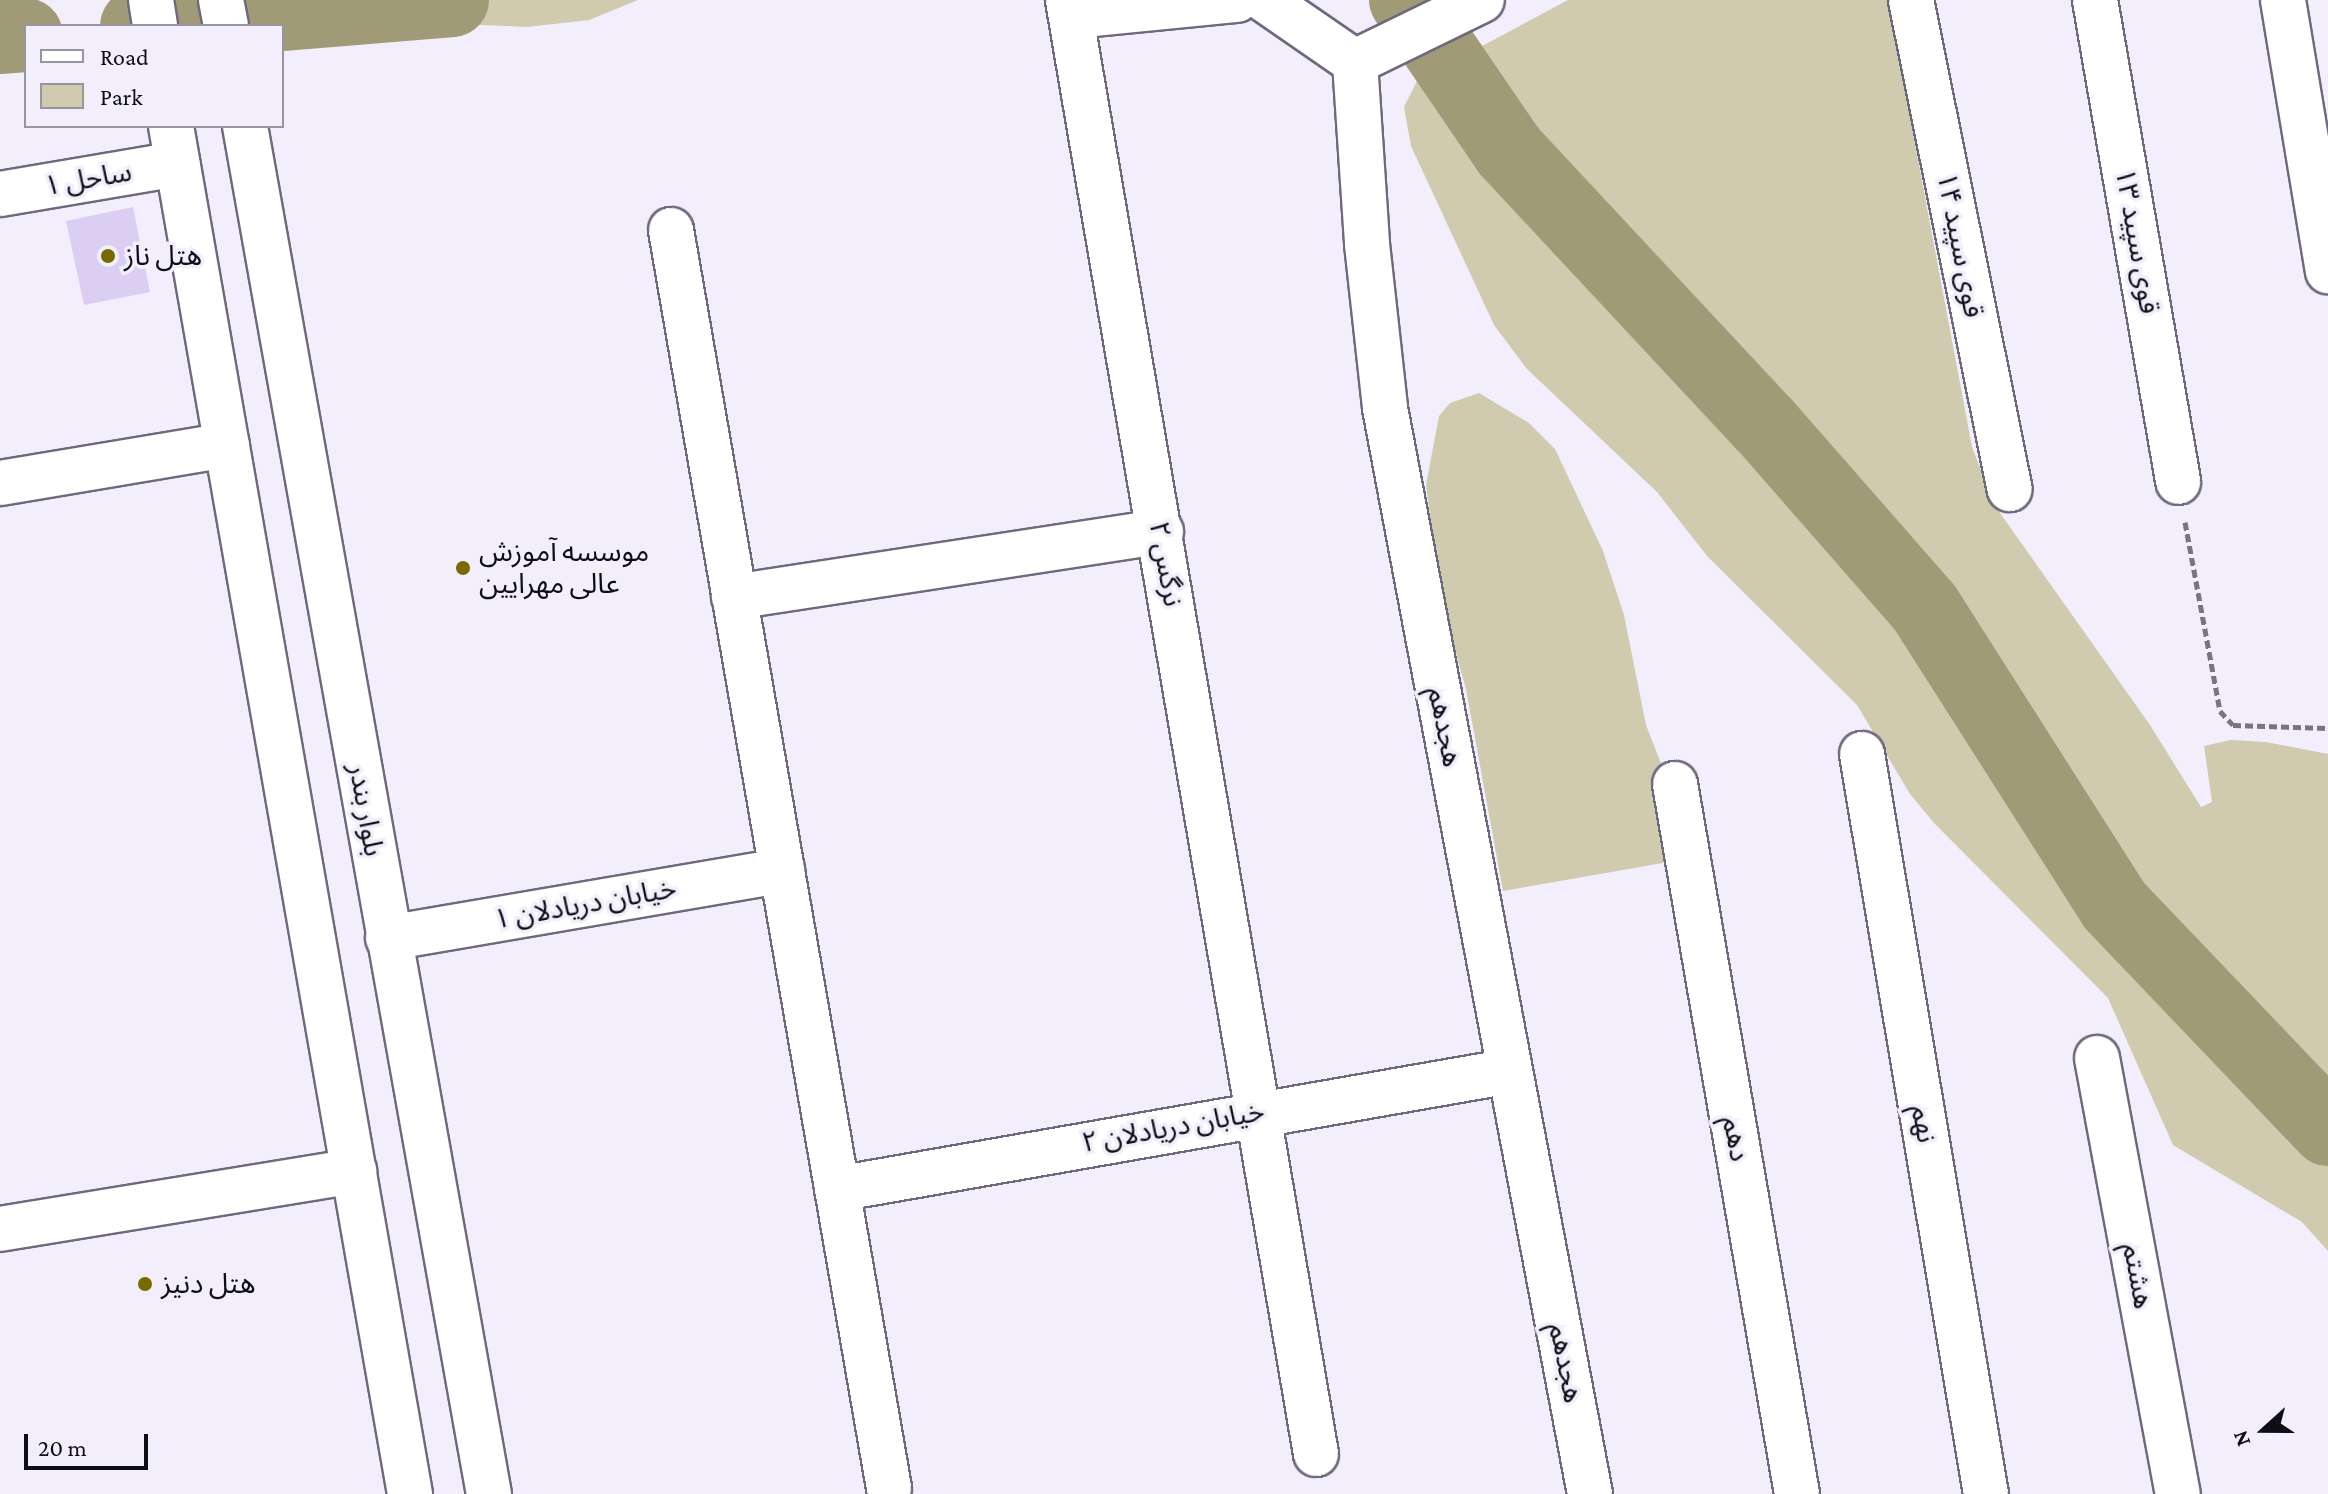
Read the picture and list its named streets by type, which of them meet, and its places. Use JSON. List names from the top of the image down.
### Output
{
  "streets": {
    "street": [
      "ساحل ۱",
      "قوی سپید ۱۳",
      "قوی سپید ۱۴",
      "نرگس ۲",
      "هجدهم",
      "بلوار بندر",
      "خیابان دریادلان ۱",
      "نهم",
      "خیابان دریادلان ۲",
      "دهم",
      "هشتم"
    ]
  },
  "crossings": [
    ["نرگس ۲", "خیابان دریادلان ۲"],
    ["هجدهم", "خیابان دریادلان ۲"],
    ["بلوار بندر", "خیابان دریادلان ۱"]
  ],
  "places": ["هتل ناز", "موسسه آموزش عالی مهرایین", "هتل دنیز"],
  "legend": ["Road", "Park"],
  "scale_bar": "20 m",
  "north": "left"
}
